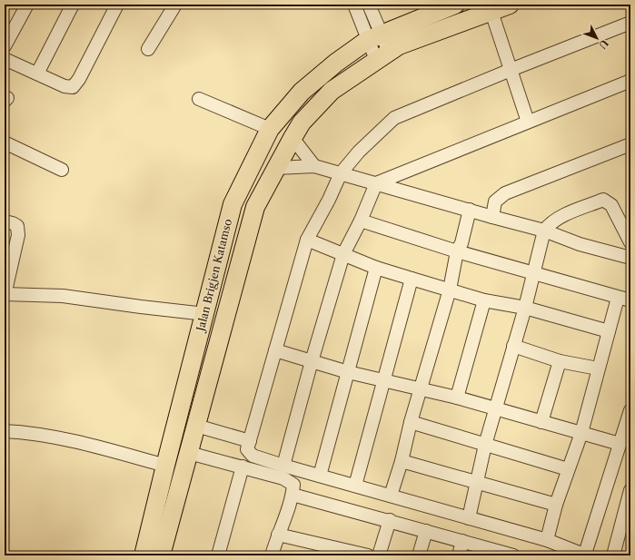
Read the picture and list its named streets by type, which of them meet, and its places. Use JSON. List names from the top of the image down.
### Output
{
  "streets": {
    "highway": ["Jalan Brigjen Katamso"]
  },
  "north": "bottom right"
}
